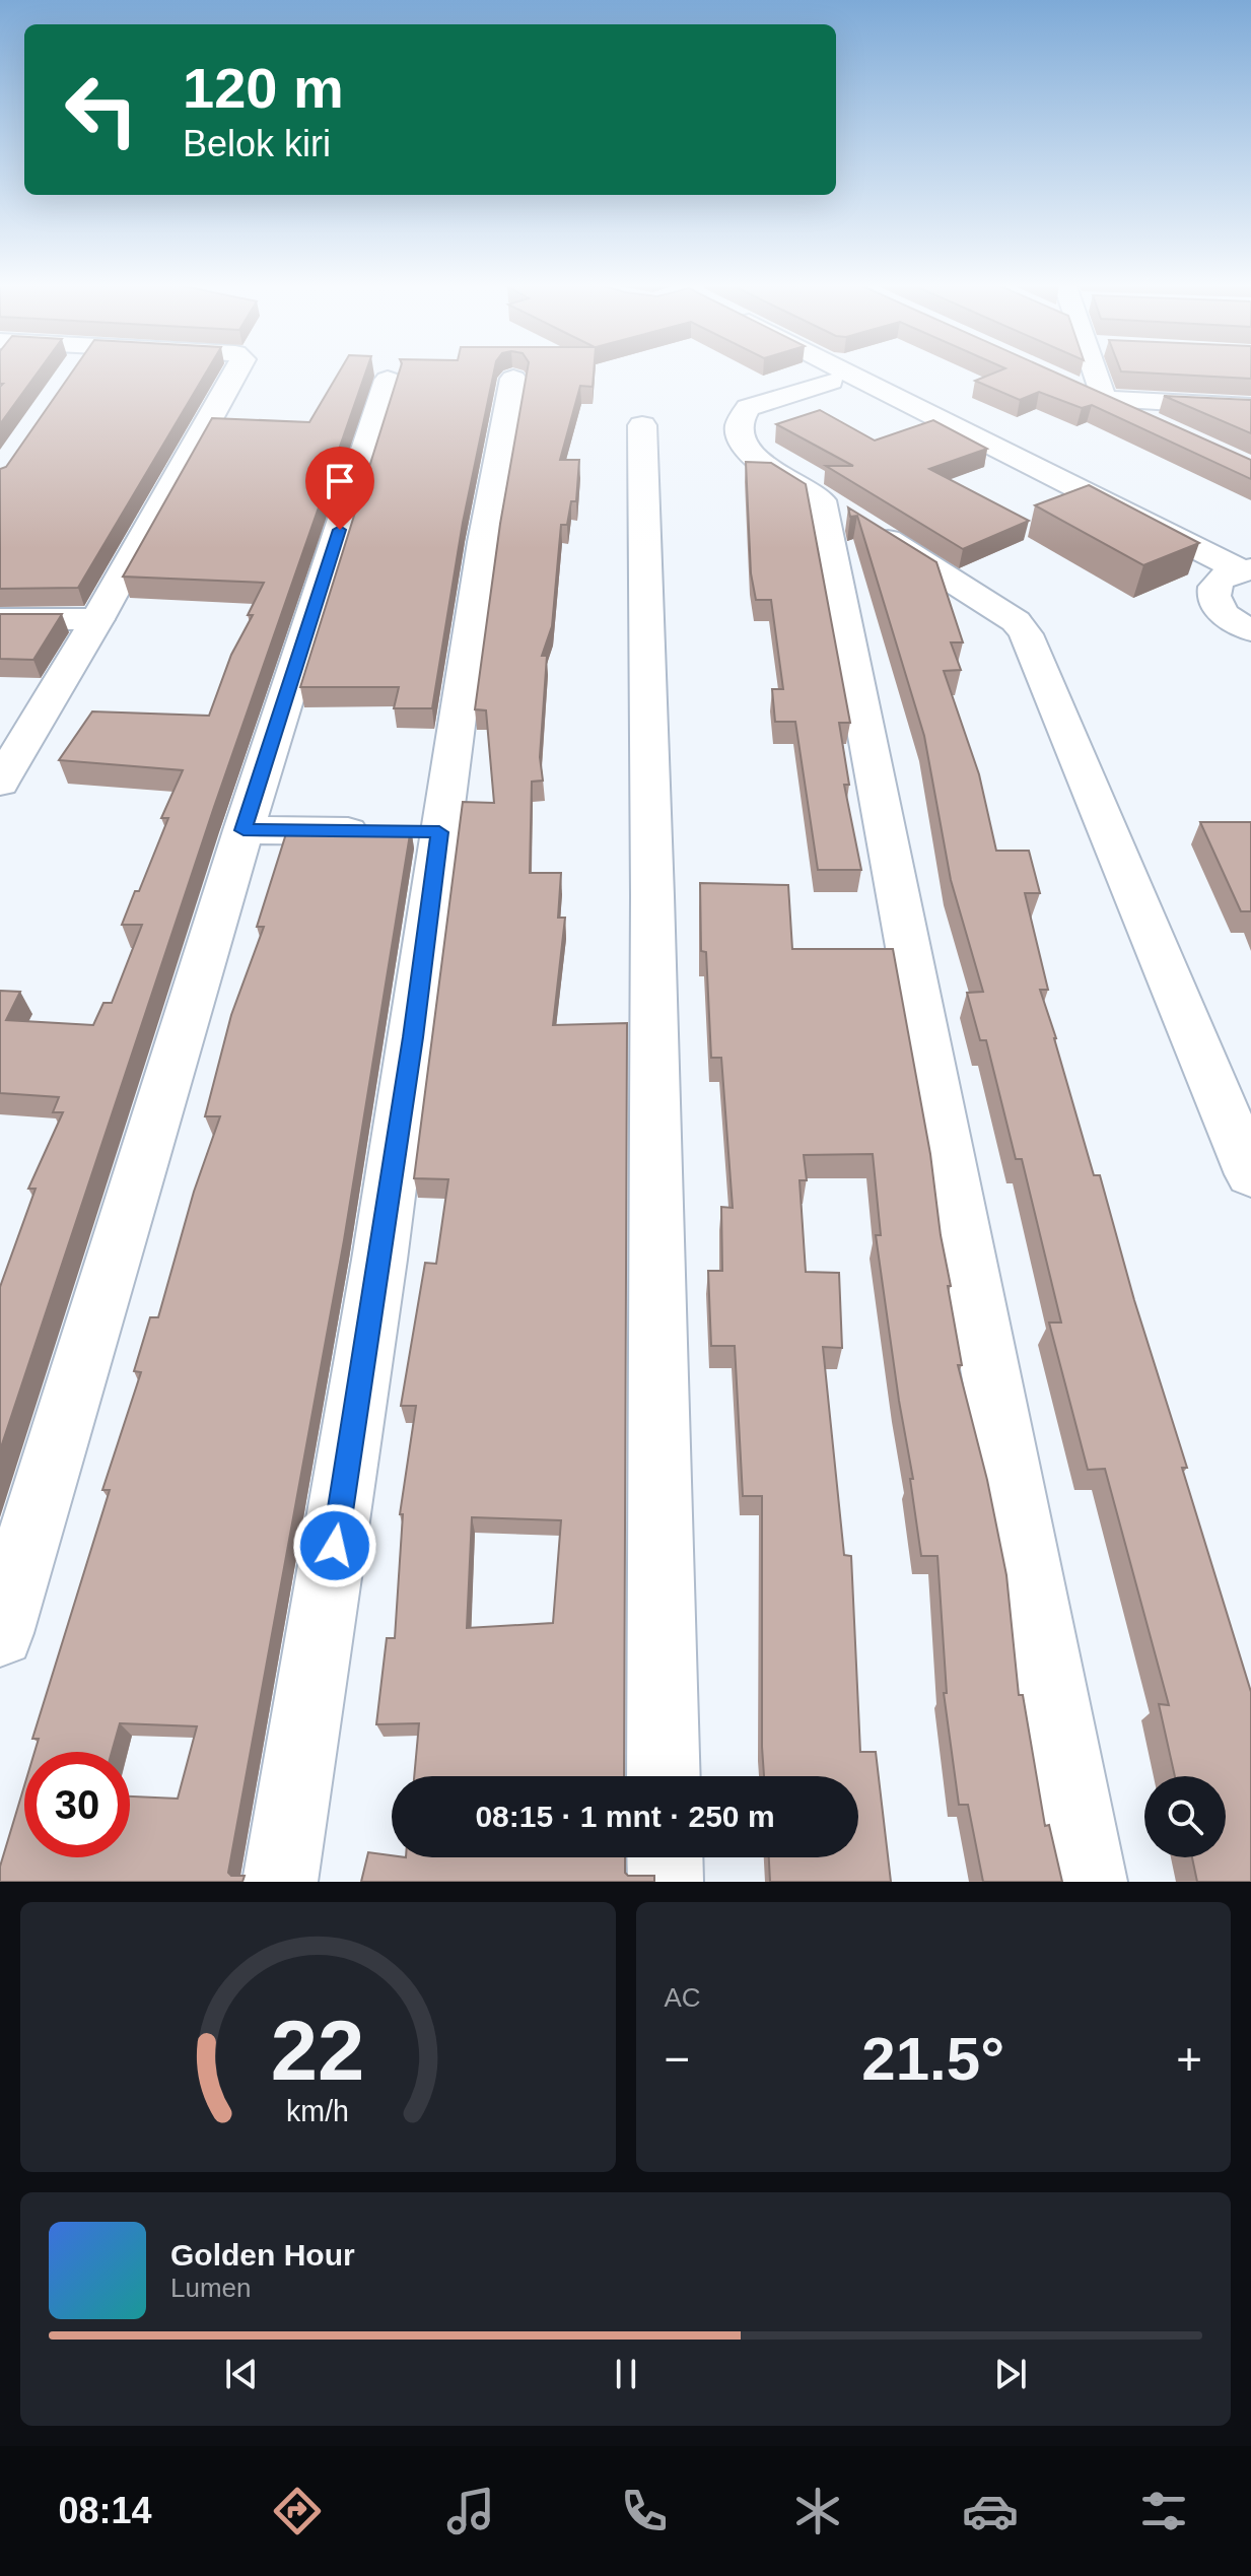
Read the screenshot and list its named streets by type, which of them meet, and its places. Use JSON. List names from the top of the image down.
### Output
{
  "page": {
    "turn": ["120 m", "Belok kiri"],
    "limit": "30",
    "trip": "08:15 · 1 mnt · 250 m",
    "tile": "AC",
    "heat": ["−", "21.5°", "+"],
    "song": ["Golden Hour", "Lumen"],
    "tabs": "08:14",
    "gauge": ["22", "km/h"]
  }
}
